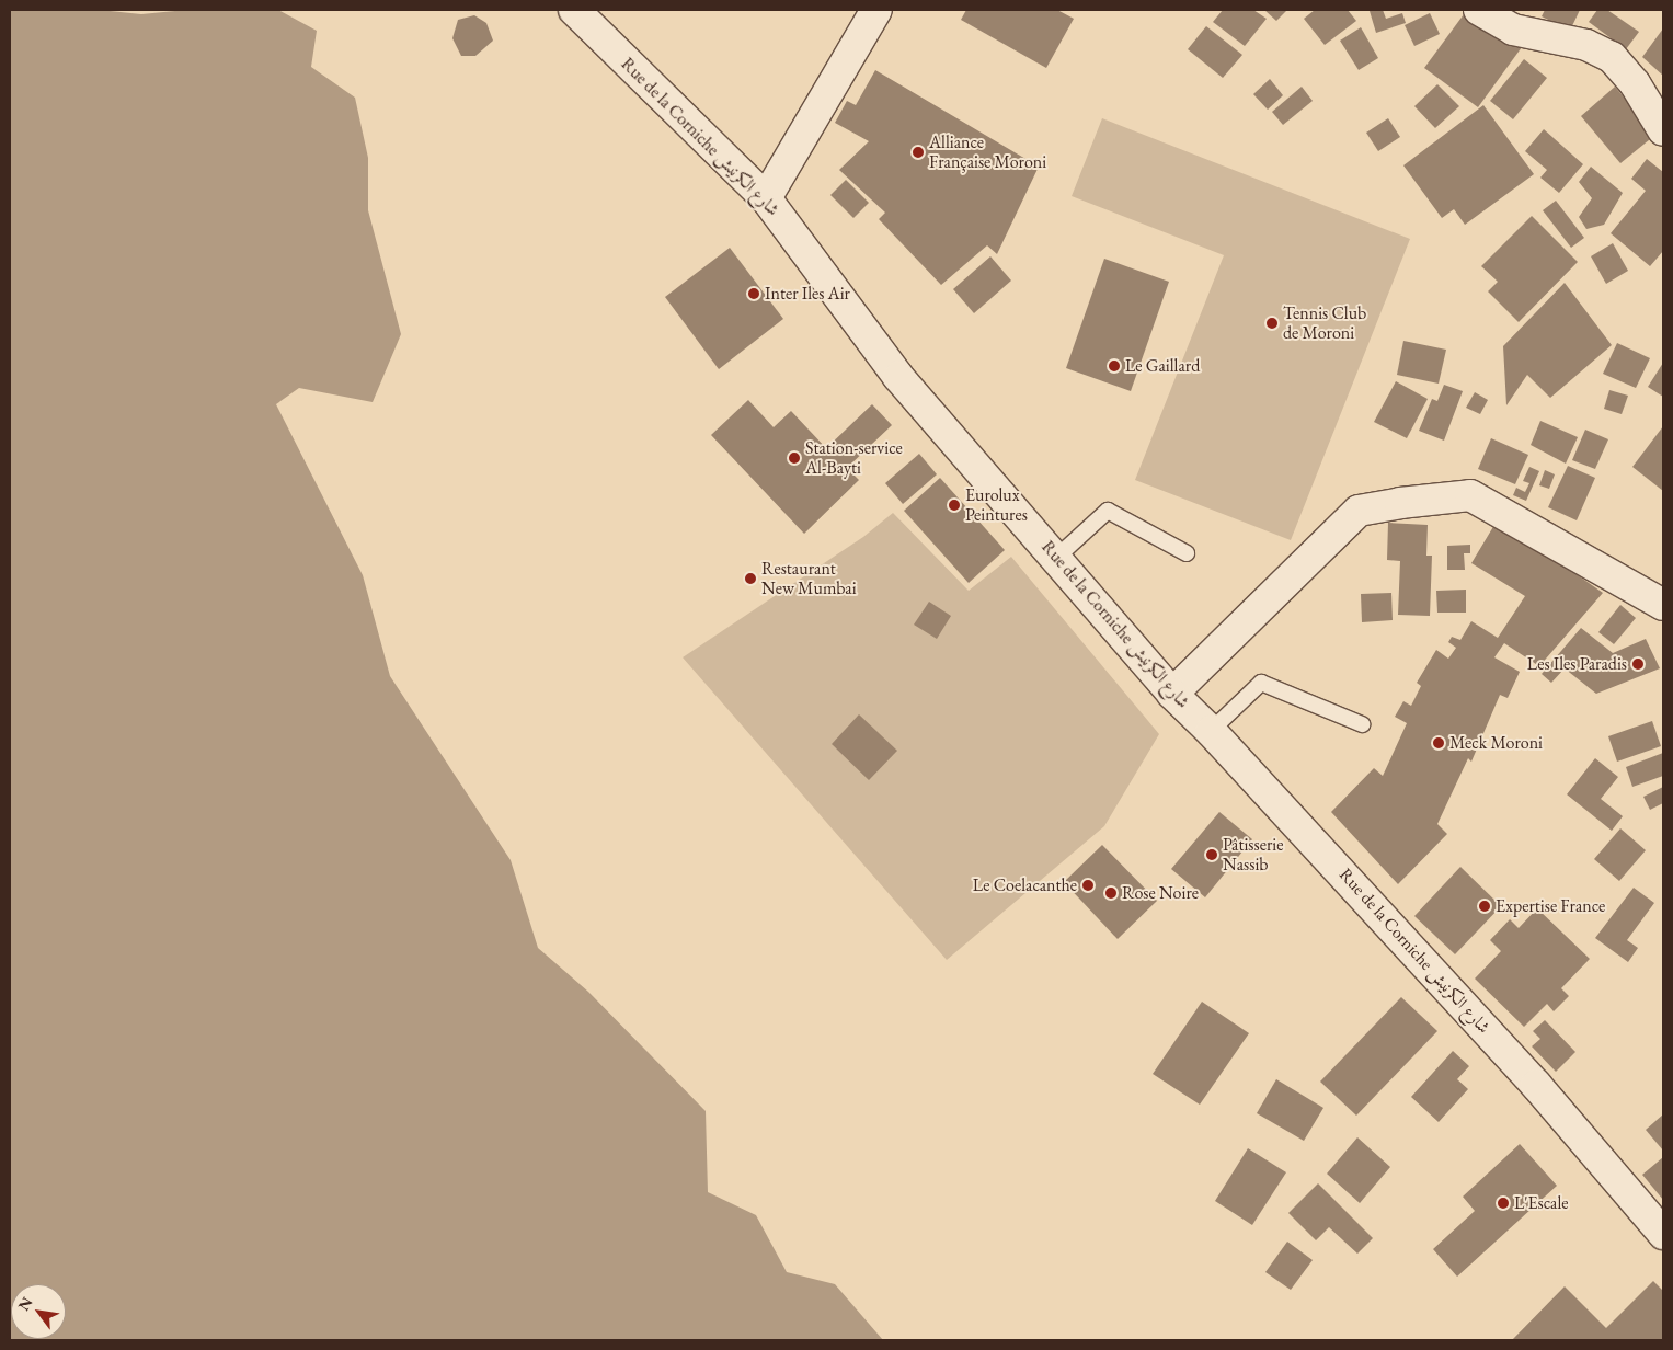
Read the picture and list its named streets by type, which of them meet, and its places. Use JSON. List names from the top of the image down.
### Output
{
  "streets": {
    "main road": ["Rue de la Corniche شارع الكرنيش"]
  },
  "places": [
    "Alliance Française Moroni",
    "Inter Iles Air",
    "Tennis Club de Moroni",
    "Le Gaillard",
    "Station-service Al-Bayti",
    "Eurolux Peintures",
    "Restaurant New Mumbai",
    "Les Iles Paradis",
    "Meck Moroni",
    "Pâtisserie Nassib",
    "Le Coelacanthe",
    "Rose Noire",
    "Expertise France",
    "L'Escale"
  ],
  "north": "top left"
}
